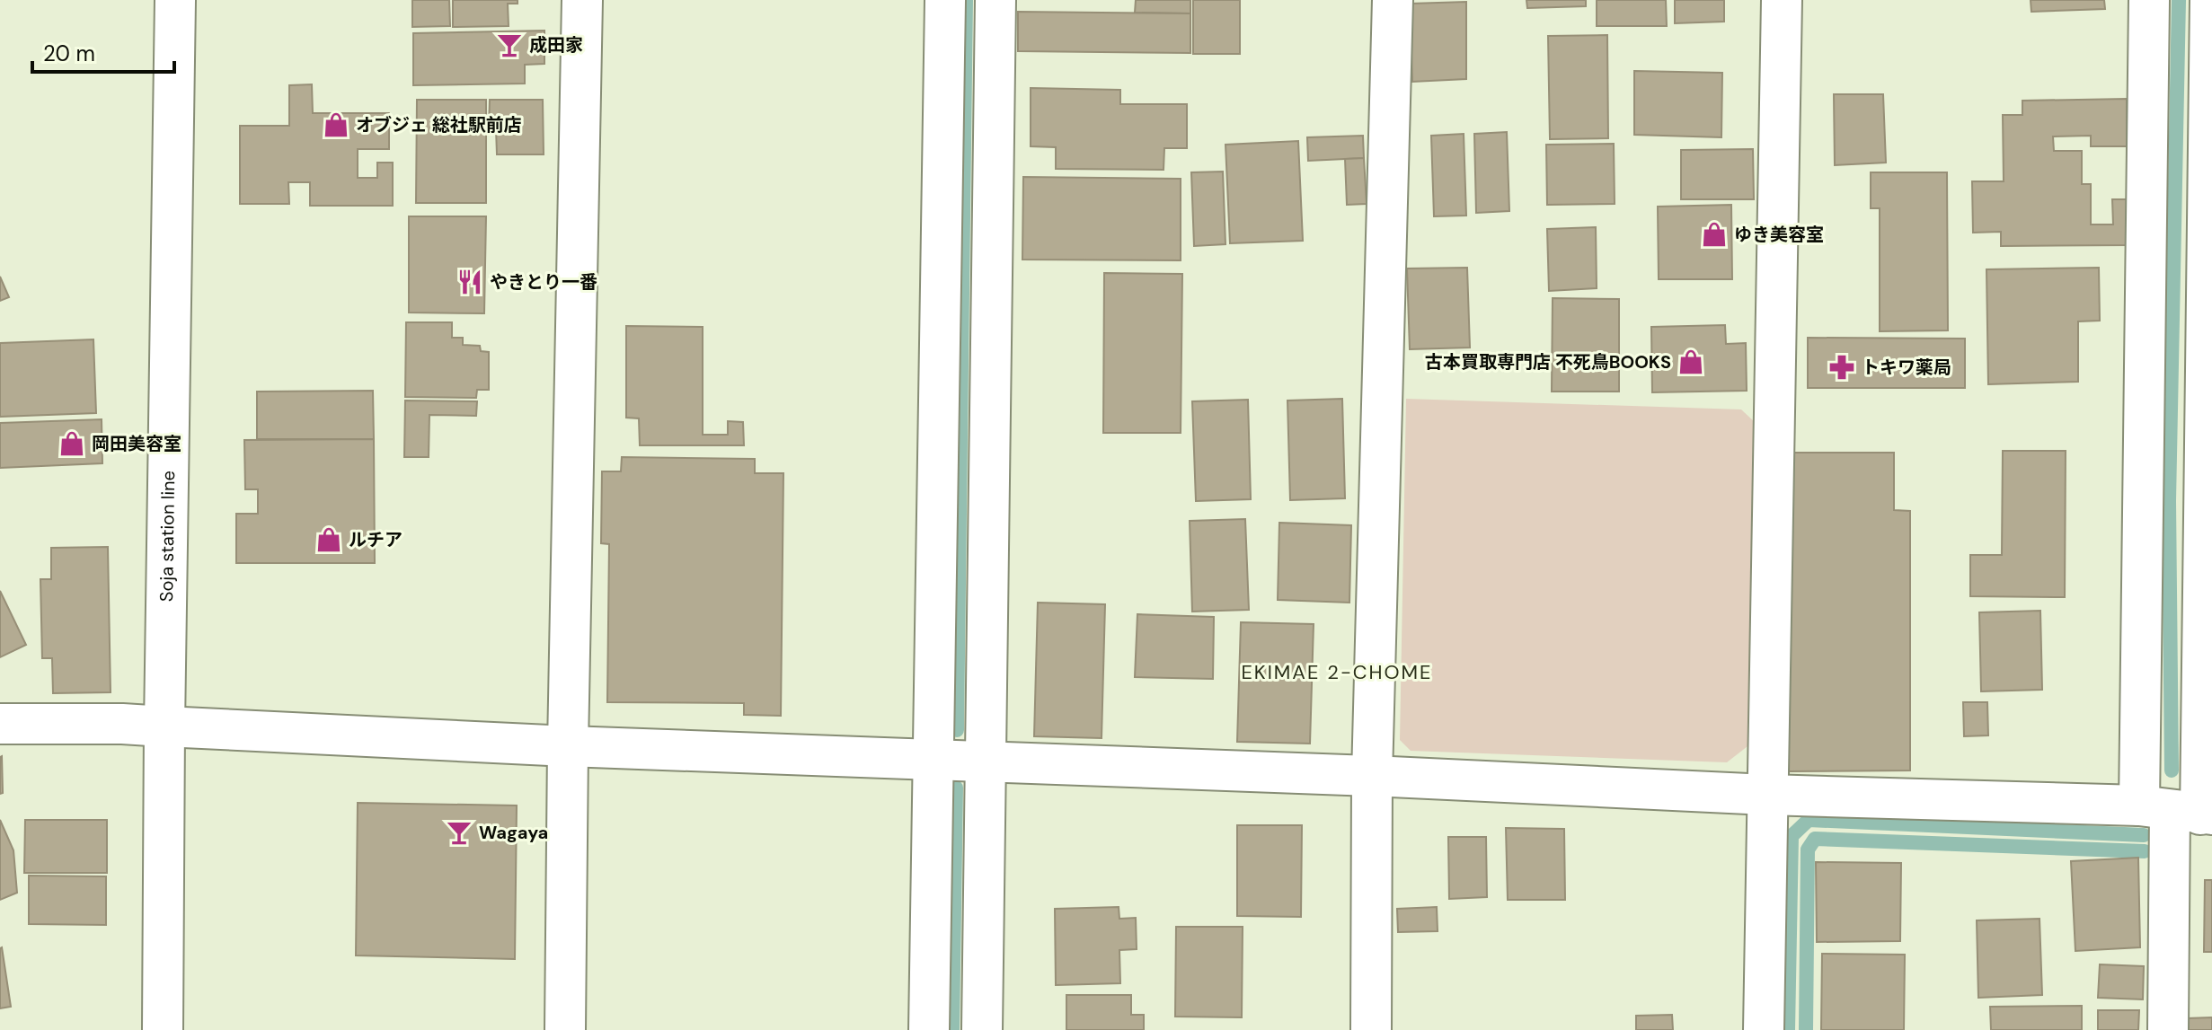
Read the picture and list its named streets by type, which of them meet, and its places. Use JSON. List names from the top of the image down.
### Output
{
  "streets": {
    "street": ["Soja station line"]
  },
  "districts": ["EKIMAE 2-CHOME"],
  "places": {
    "bar": ["成田家", "Wagaya"],
    "shop": [
      "オブジェ 総社駅前店",
      "ゆき美容室",
      "古本買取専門店 不死鳥BOOKS",
      "岡田美容室",
      "ルチア"
    ],
    "restaurant": ["やきとり一番"],
    "pharmacy": ["トキワ薬局"]
  },
  "scale_bar": "20 m"
}
